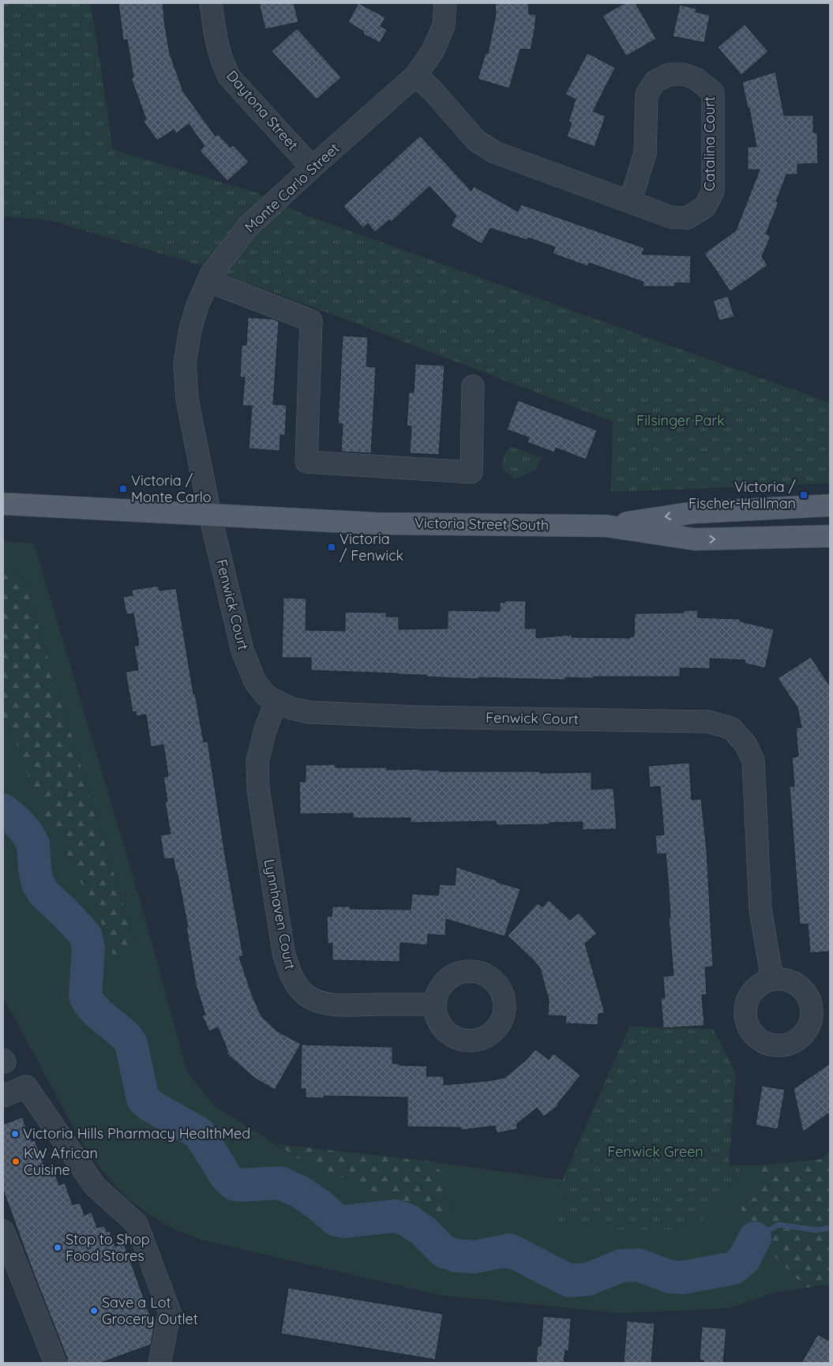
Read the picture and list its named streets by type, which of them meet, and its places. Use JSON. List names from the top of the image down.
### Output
{
  "streets": {
    "main road": ["Victoria Street South"],
    "street": [
      "Daytona Street",
      "Catalina Court",
      "Monte Carlo Street",
      "Fenwick Court",
      "Lynnhaven Court"
    ]
  },
  "crossings": [
    ["Daytona Street", "Monte Carlo Street"],
    ["Catalina Court", "Monte Carlo Street"],
    ["Monte Carlo Street", "Victoria Street South"],
    ["Monte Carlo Street", "Fenwick Court"],
    ["Victoria Street South", "Fenwick Court"],
    ["Fenwick Court", "Lynnhaven Court"]
  ],
  "parks": ["Filsinger Park", "Fenwick Green"],
  "places": {
    "transit": ["Victoria / Monte Carlo", "Victoria / Fischer-Hallman", "Victoria / Fenwick"],
    "other": [
      "Victoria Hills Pharmacy HealthMed",
      "KW African Cuisine",
      "Stop to Shop Food Stores",
      "Save a Lot Grocery Outlet"
    ]
  }
}
